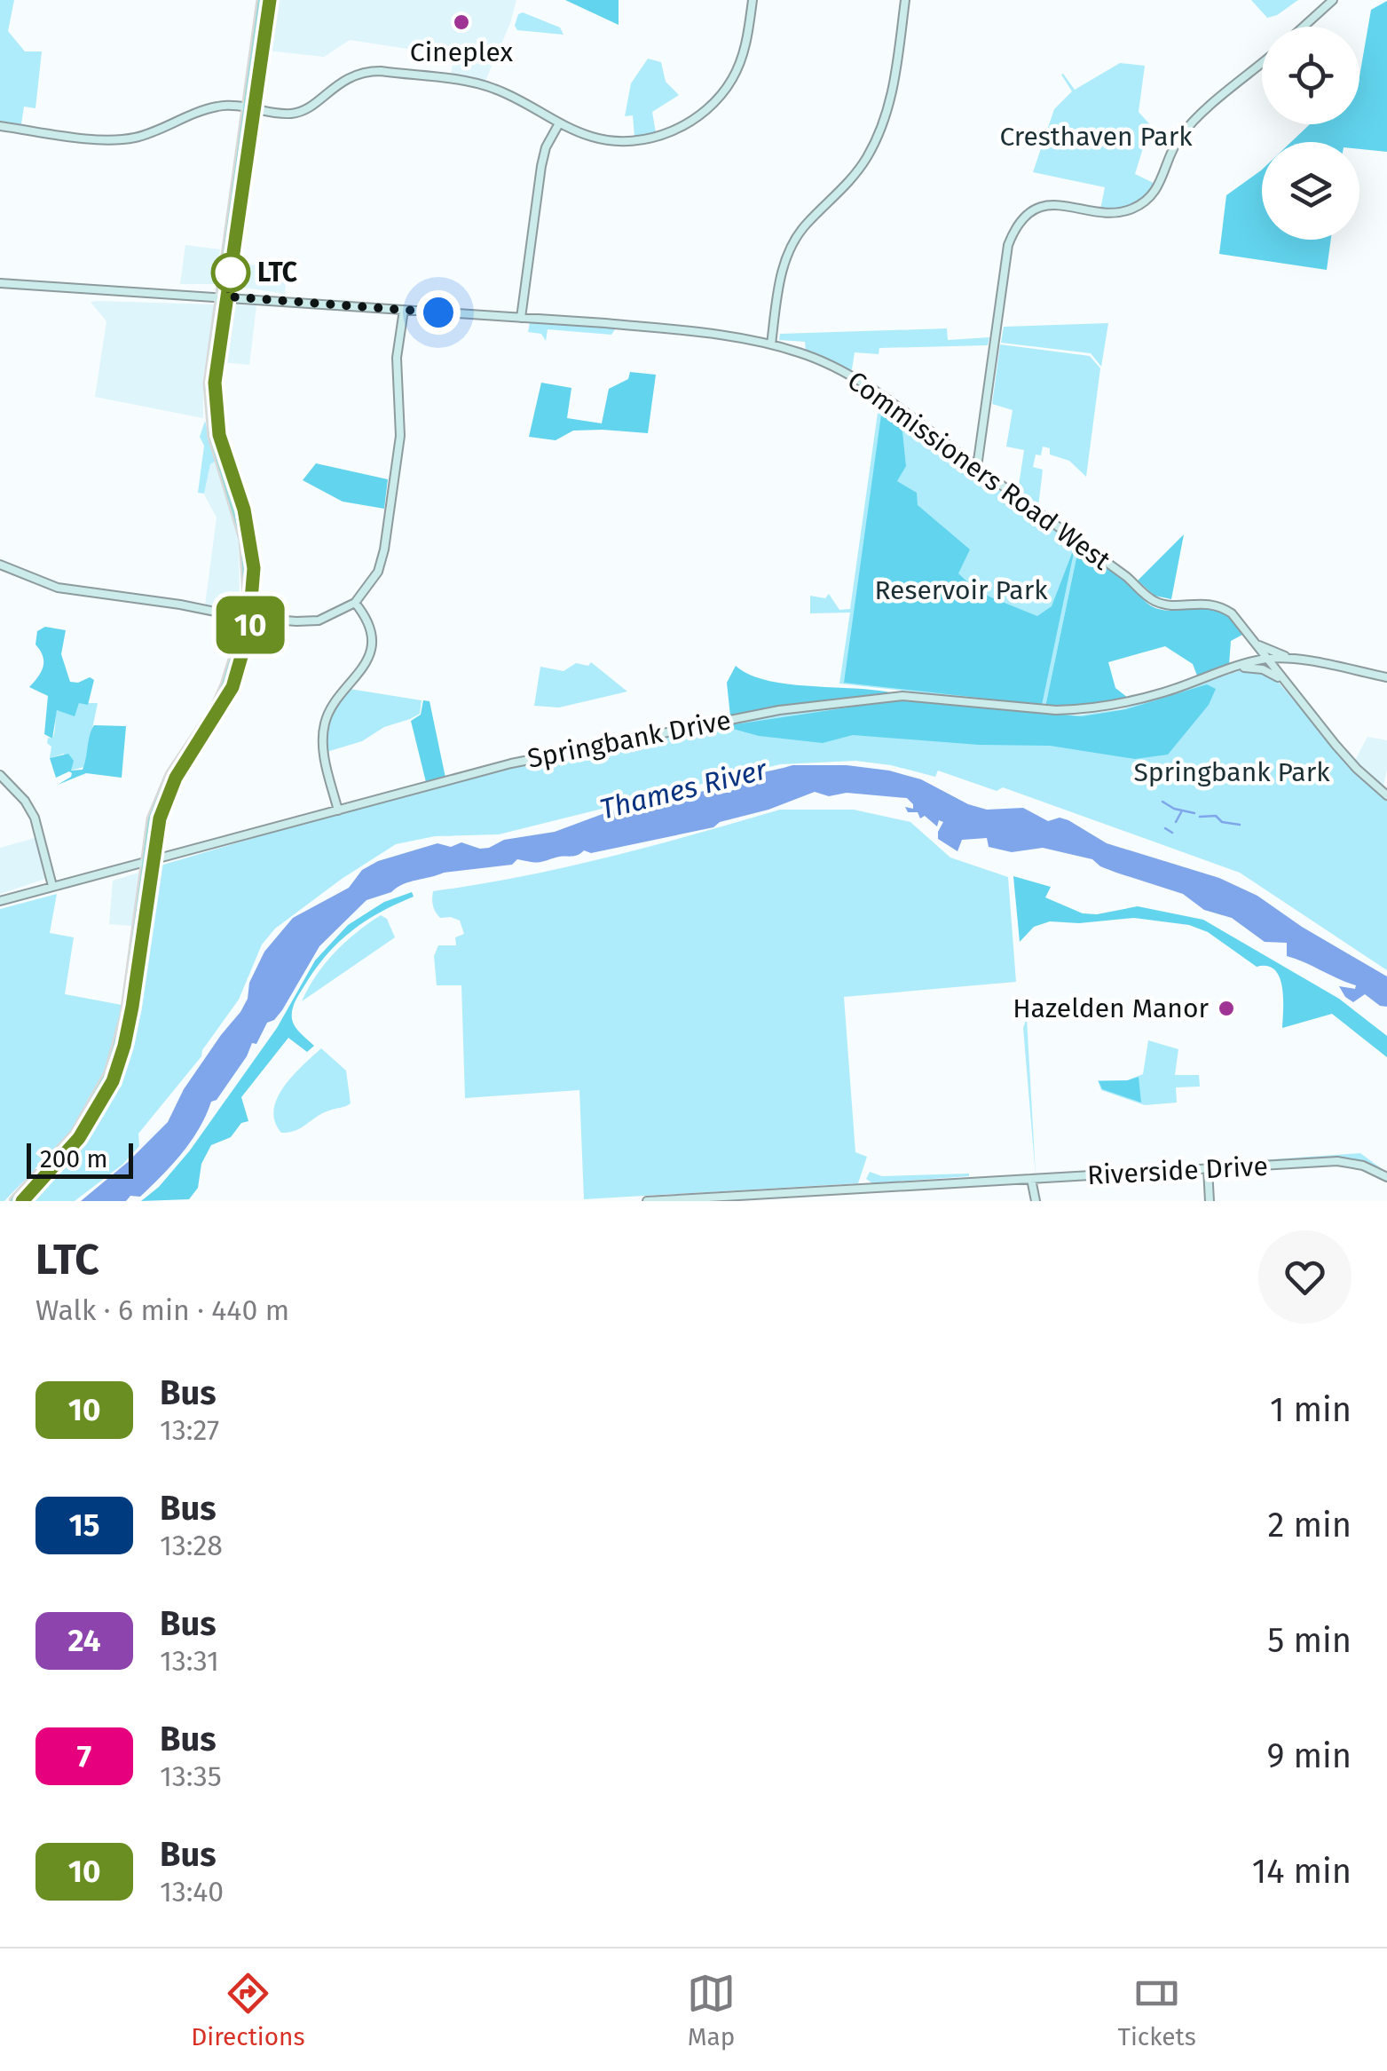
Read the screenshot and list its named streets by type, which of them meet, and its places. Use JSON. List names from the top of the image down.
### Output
{
  "streets": {
    "main road": ["Commissioners Road West", "Springbank Drive", "Riverside Drive"]
  },
  "crossings": [
    ["Commissioners Road West", "Springbank Drive"]
  ],
  "water": ["Thames River"],
  "parks": ["Cresthaven Park", "Reservoir Park", "Springbank Park"],
  "places": ["Cineplex", "LTC", "Hazelden Manor"],
  "lines": ["bus line 10"],
  "scale_bar": "200 m",
  "page": {
    "on_map": "10",
    "scale": "200 m",
    "heading": ["LTC", "Walk · 6 min · 440 m"],
    "list": [
      {
        "mark": "10",
        "name": "Bus",
        "note": "13:27",
        "value": "1 min"
      },
      {
        "mark": "15",
        "name": "Bus",
        "note": "13:28",
        "value": "2 min"
      },
      {
        "mark": "24",
        "name": "Bus",
        "note": "13:31",
        "value": "5 min"
      },
      {
        "mark": "7",
        "name": "Bus",
        "note": "13:35",
        "value": "9 min"
      },
      {
        "mark": "10",
        "name": "Bus",
        "note": "13:40",
        "value": "14 min"
      }
    ],
    "tabs": ["Directions", "Map", "Tickets"]
  }
}
